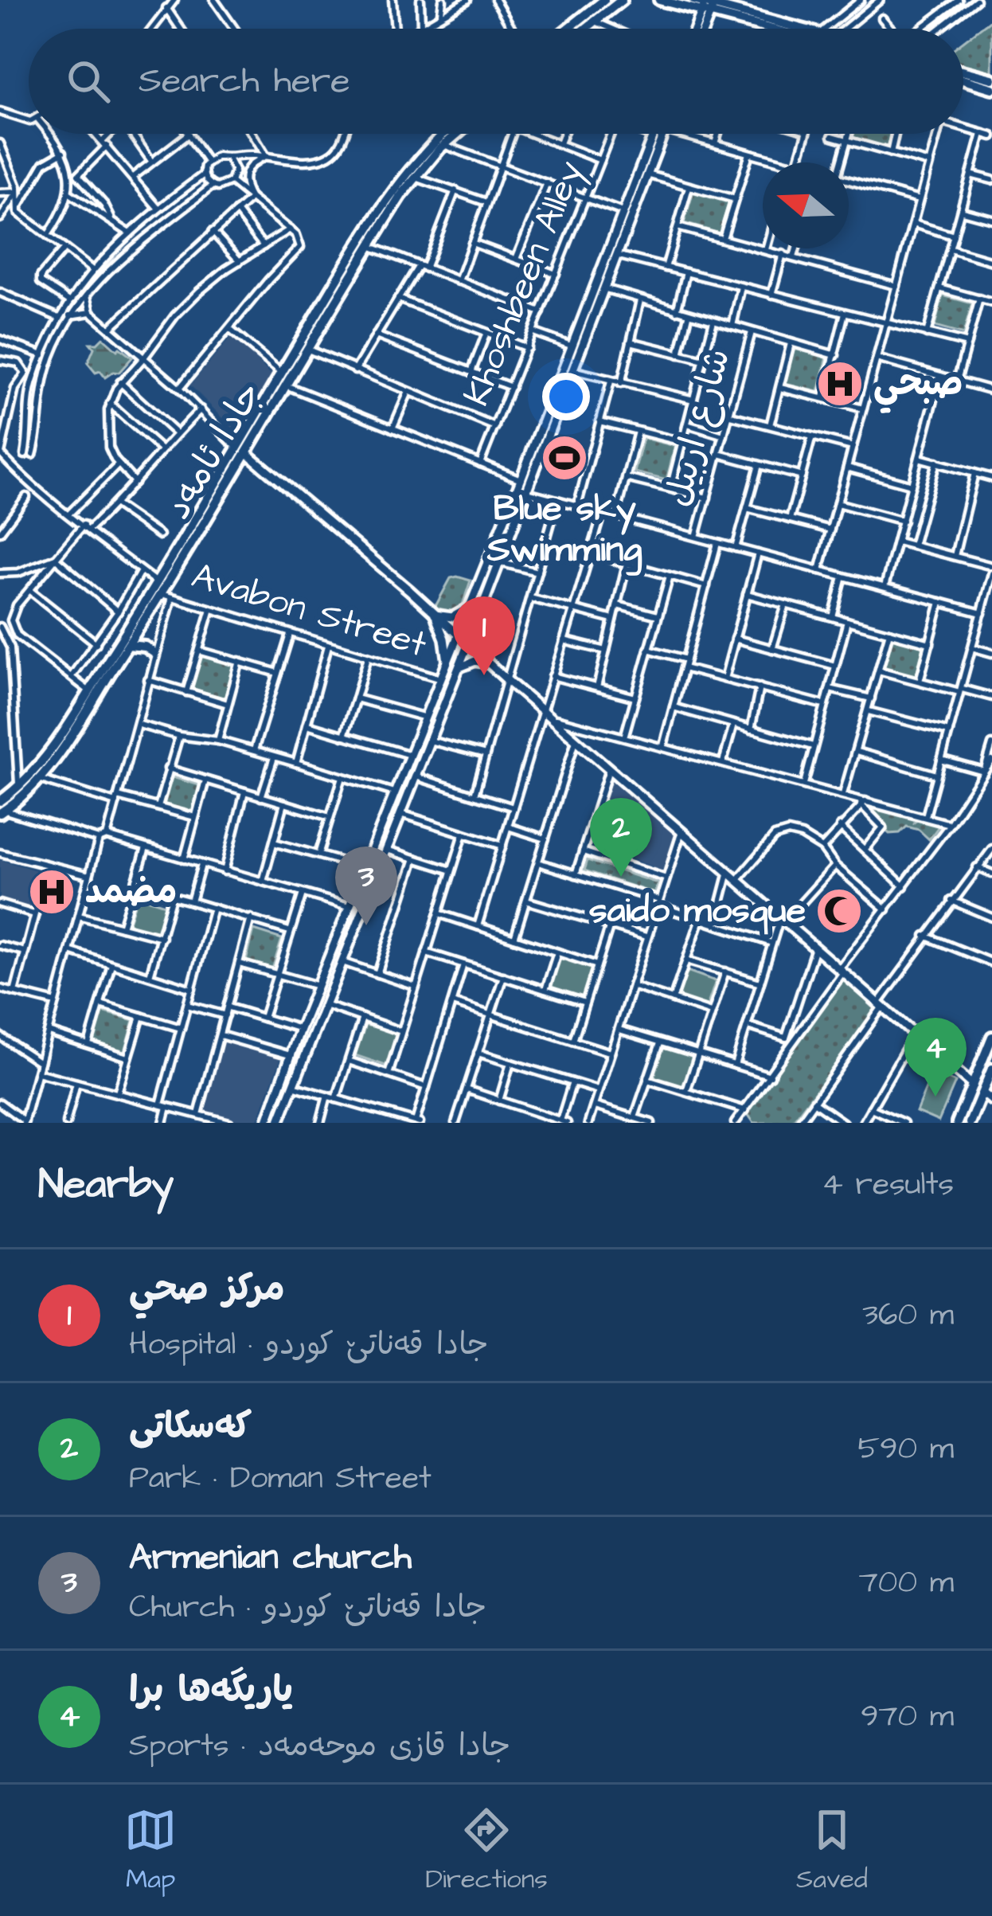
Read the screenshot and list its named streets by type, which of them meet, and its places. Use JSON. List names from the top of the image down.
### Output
{
  "streets": {
    "main road": ["جادا ئامەد"],
    "street": ["Khoshbeen Alley", "شارع اربيل", "Avabon Street"]
  },
  "crossings": [
    ["جادا ئامەد", "Avabon Street"]
  ],
  "places": {
    "hospital": ["صبحي", "مضمد"],
    "sports": ["Blue sky Swimming"],
    "mosque": ["saido mosque"]
  },
  "north": "left",
  "page": {
    "search": "Search here",
    "pins": [
      "1",
      "2",
      "3",
      "4"
    ],
    "heading": ["Nearby", "4 results"],
    "list": [
      {
        "mark": "1",
        "name": "مركز صحي",
        "note": "Hospital · جادا قەناتێ کوردو",
        "value": "360 m"
      },
      {
        "mark": "2",
        "name": "کەسکاتی",
        "note": "Park · Doman Street",
        "value": "590 m"
      },
      {
        "mark": "3",
        "name": "Armenian church",
        "note": "Church · جادا قەناتێ کوردو",
        "value": "700 m"
      },
      {
        "mark": "4",
        "name": "یاریگەها برا",
        "note": "Sports · جادا قازی موحەمەد",
        "value": "970 m"
      }
    ],
    "nav": ["Map", "Directions", "Saved"]
  }
}
